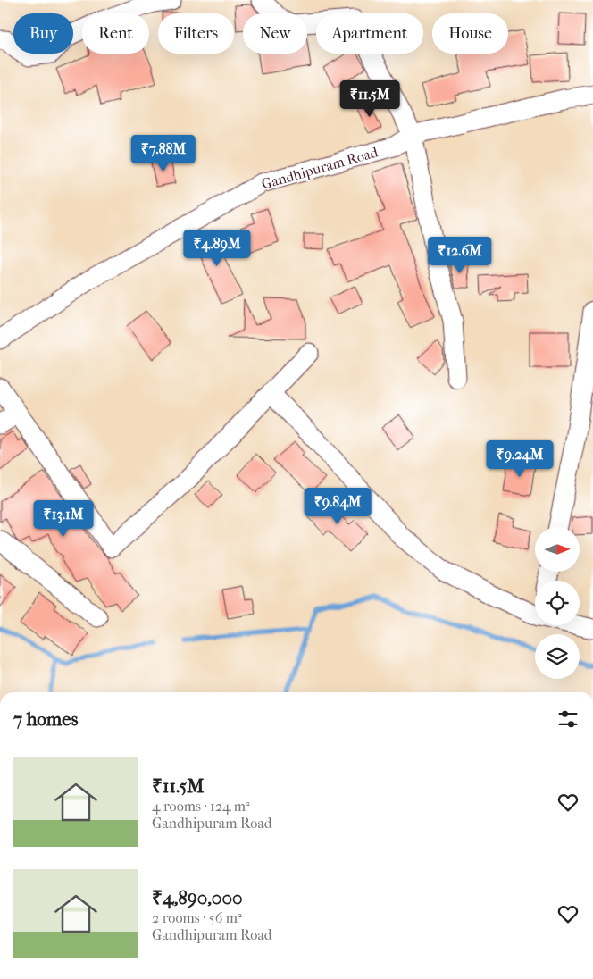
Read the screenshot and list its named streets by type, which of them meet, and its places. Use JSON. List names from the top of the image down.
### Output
{
  "streets": {
    "street": ["Gandhipuram Road"]
  },
  "north": "right",
  "page": {
    "chip": [
      "Buy",
      "Rent",
      "Filters",
      "New",
      "Apartment",
      "House"
    ],
    "price": [
      "₹11.5M",
      "₹7.88M",
      "₹4.89M",
      "₹12.6M",
      "₹9.24M",
      "₹9.84M",
      "₹13.1M"
    ],
    "heading": "7 homes",
    "list": [
      {
        "name": "₹11.5M",
        "note": "4 rooms · 124 m² · Gandhipuram Road"
      },
      {
        "name": "₹4,890,000",
        "note": "2 rooms · 56 m² · Gandhipuram Road"
      }
    ]
  }
}
